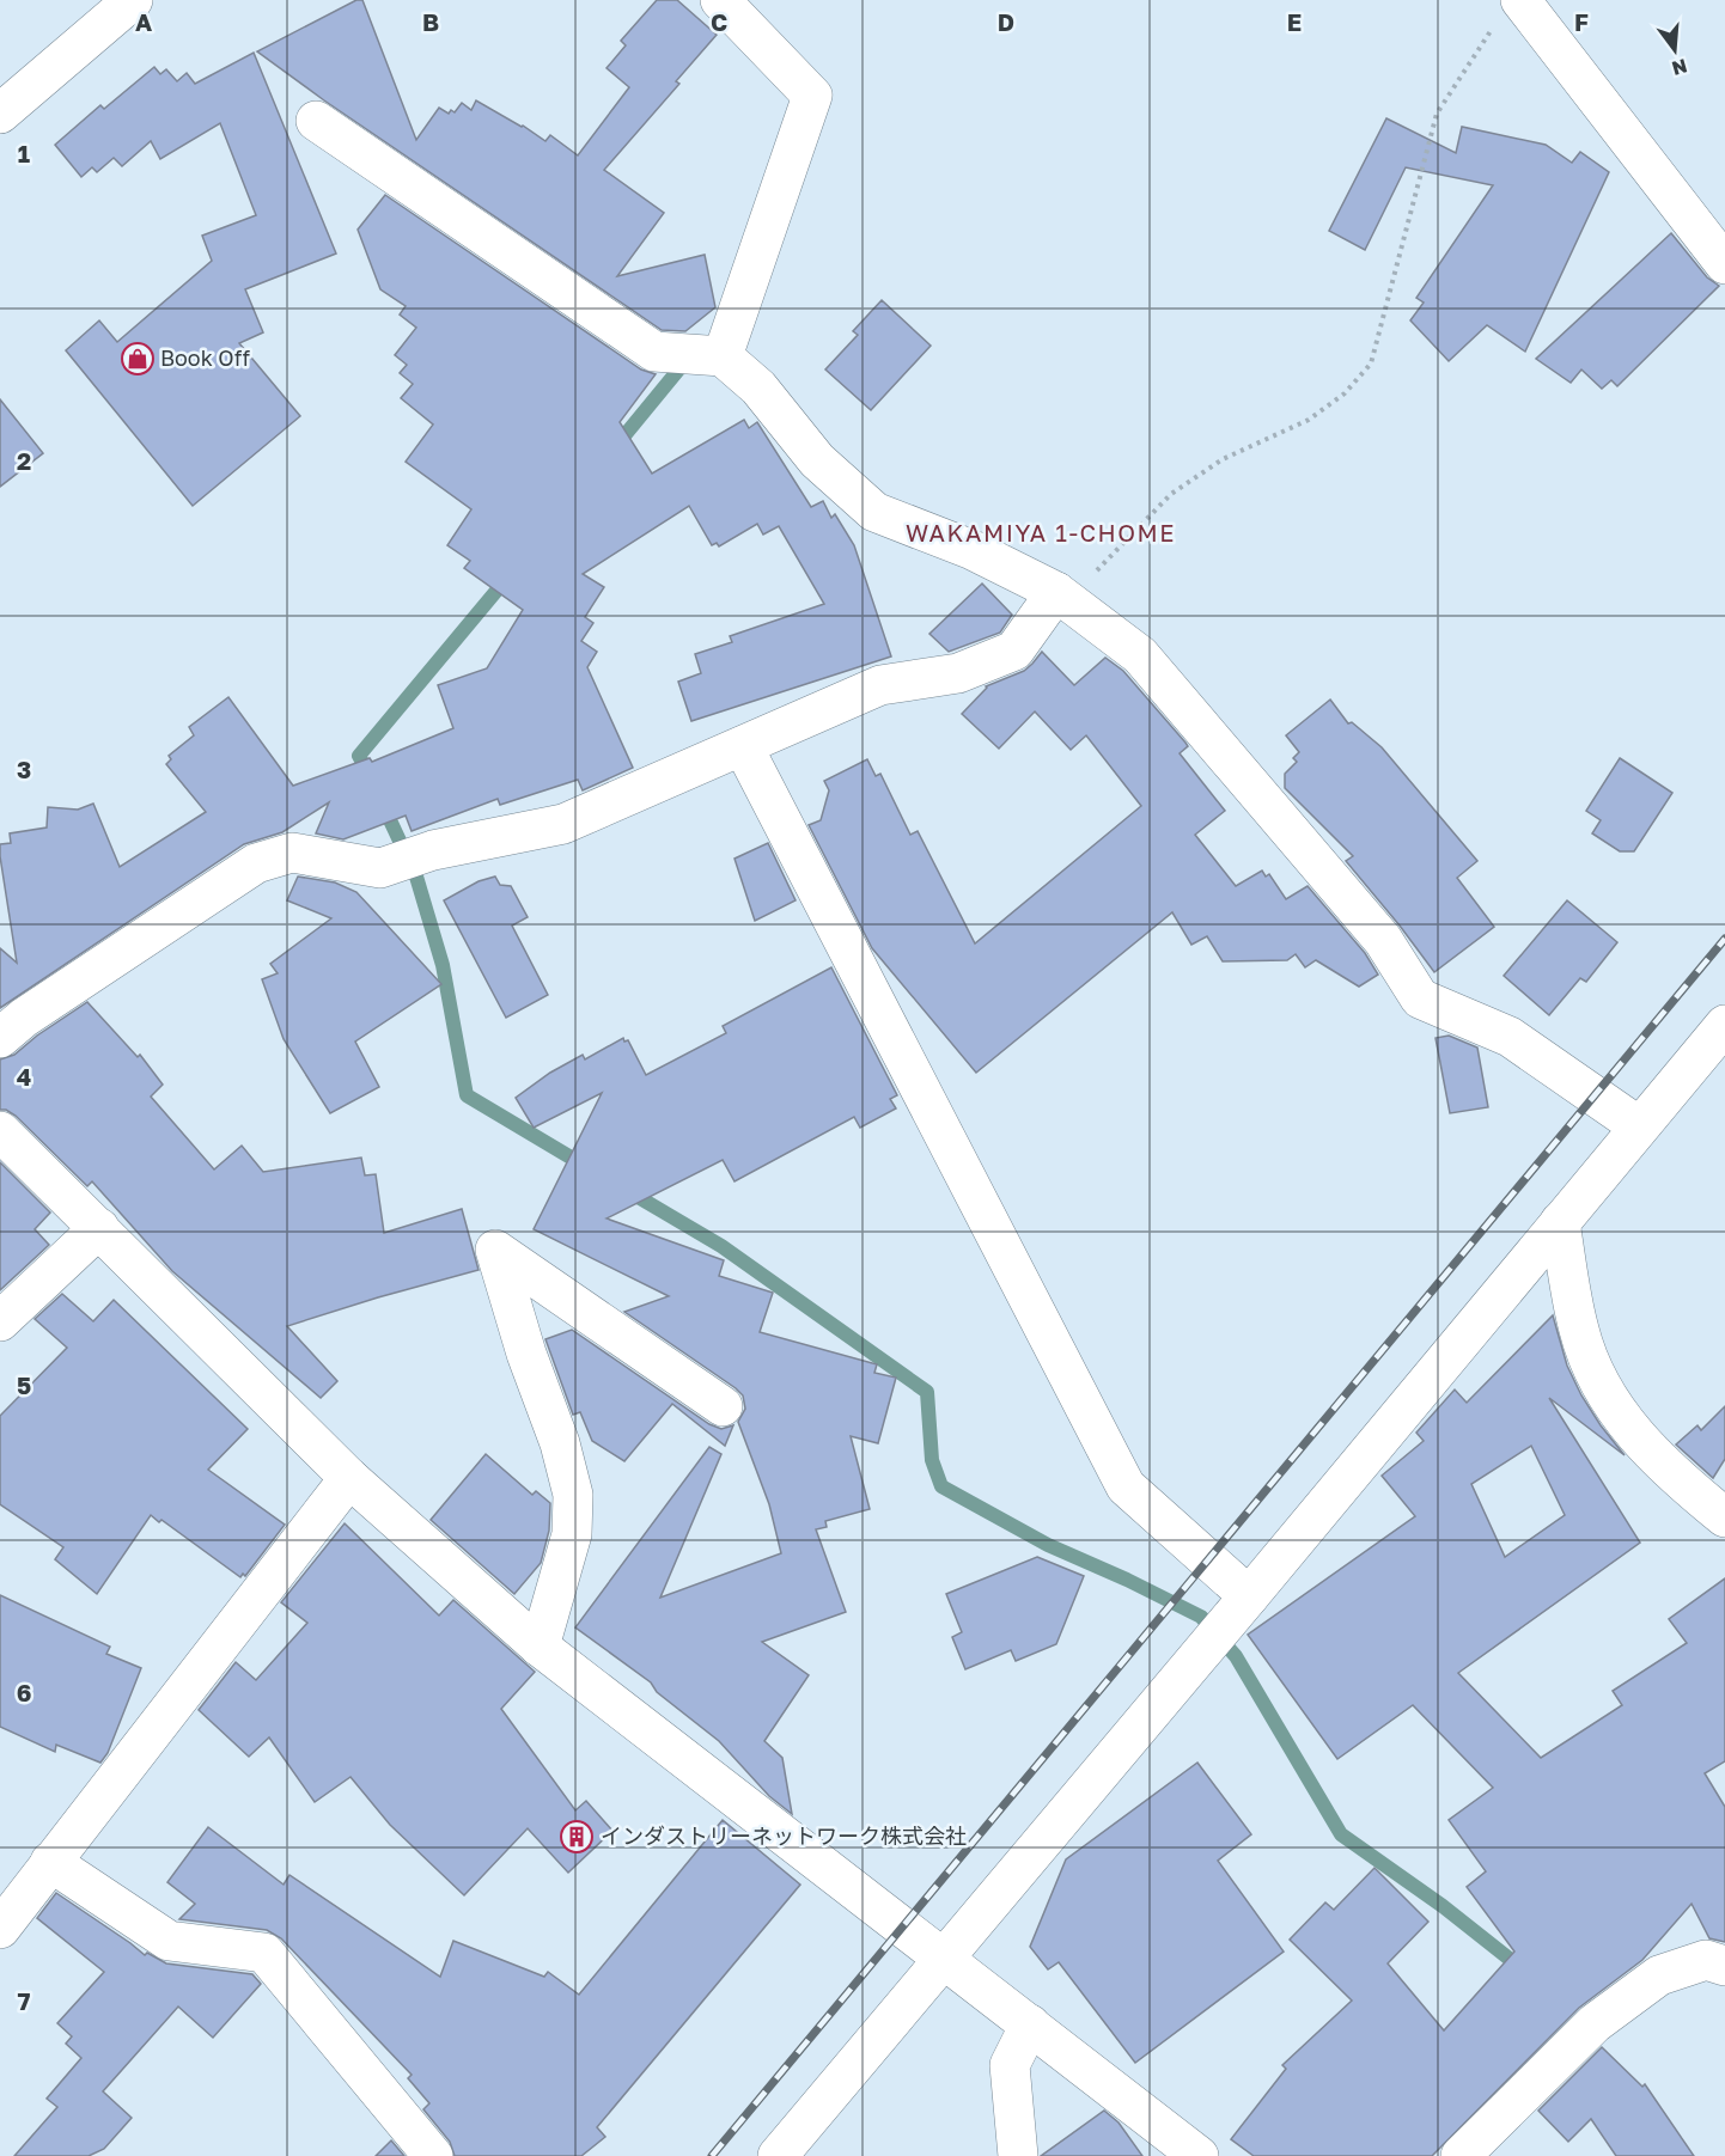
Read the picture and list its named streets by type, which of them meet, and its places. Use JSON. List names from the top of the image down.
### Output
{
  "districts": ["WAKAMIYA 1-CHOME"],
  "places": {
    "shop": ["Book Off"],
    "building": ["インダストリーネットワーク株式会社"]
  },
  "north": "bottom",
  "grid": {
    "columns": [
      "A",
      "B",
      "C",
      "D",
      "E",
      "F"
    ],
    "rows": [
      "1",
      "2",
      "3",
      "4",
      "5",
      "6",
      "7"
    ]
  }
}
